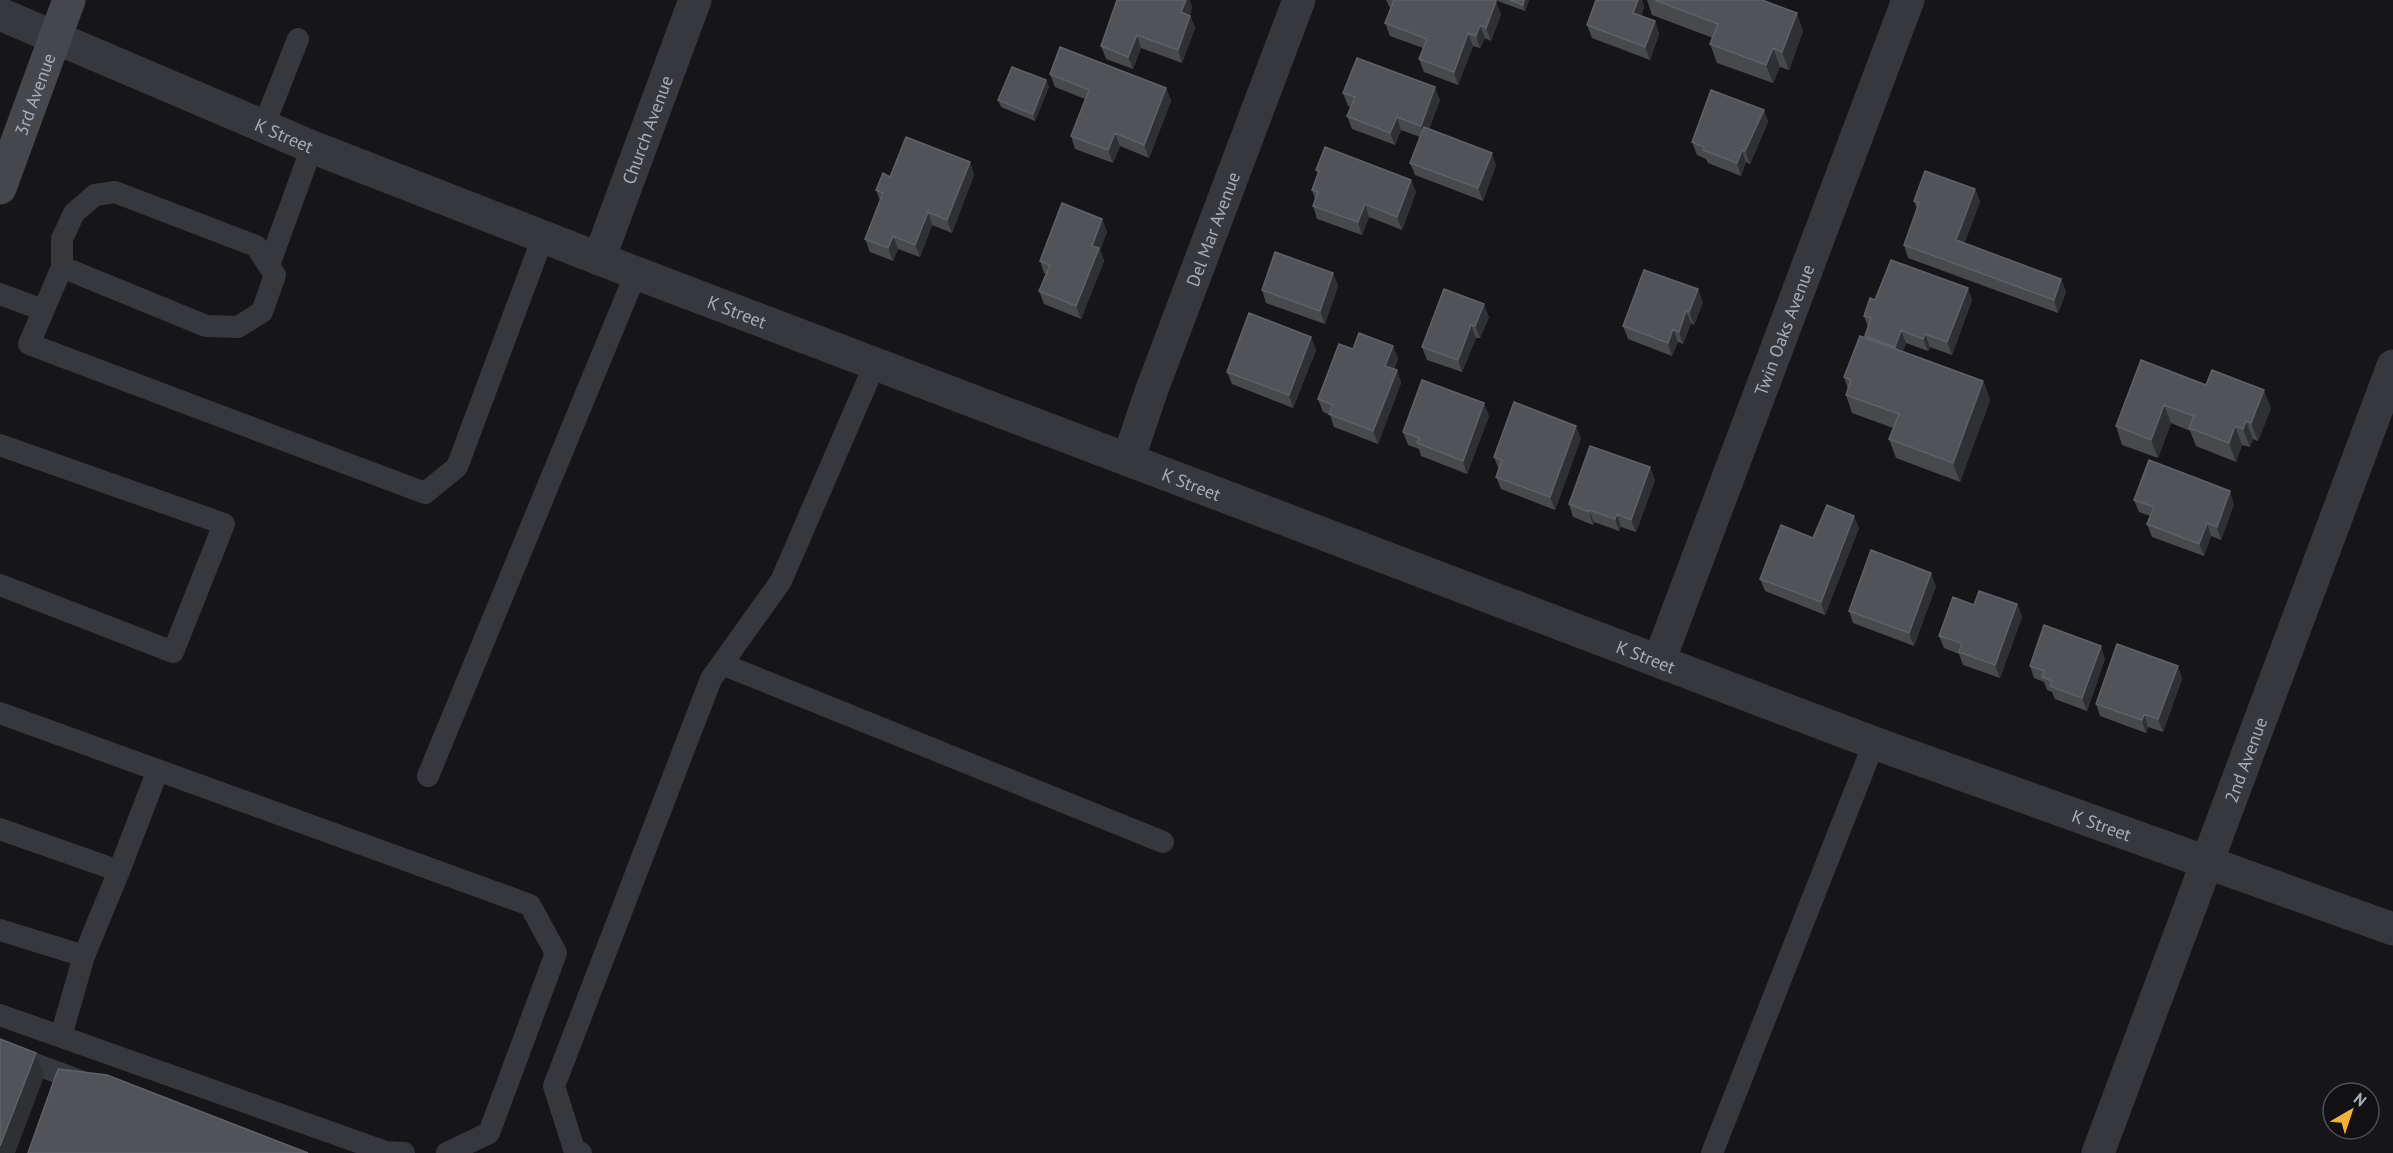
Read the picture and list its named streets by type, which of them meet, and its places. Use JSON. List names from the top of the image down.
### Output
{
  "streets": {
    "main road": ["3rd Avenue"],
    "street": [
      "Church Avenue",
      "K Street",
      "Del Mar Avenue",
      "Twin Oaks Avenue",
      "2nd Avenue"
    ]
  },
  "crossings": [
    ["3rd Avenue", "K Street"],
    ["Church Avenue", "K Street"],
    ["K Street", "Del Mar Avenue"],
    ["K Street", "Twin Oaks Avenue"],
    ["K Street", "2nd Avenue"]
  ],
  "north": "top right"
}
